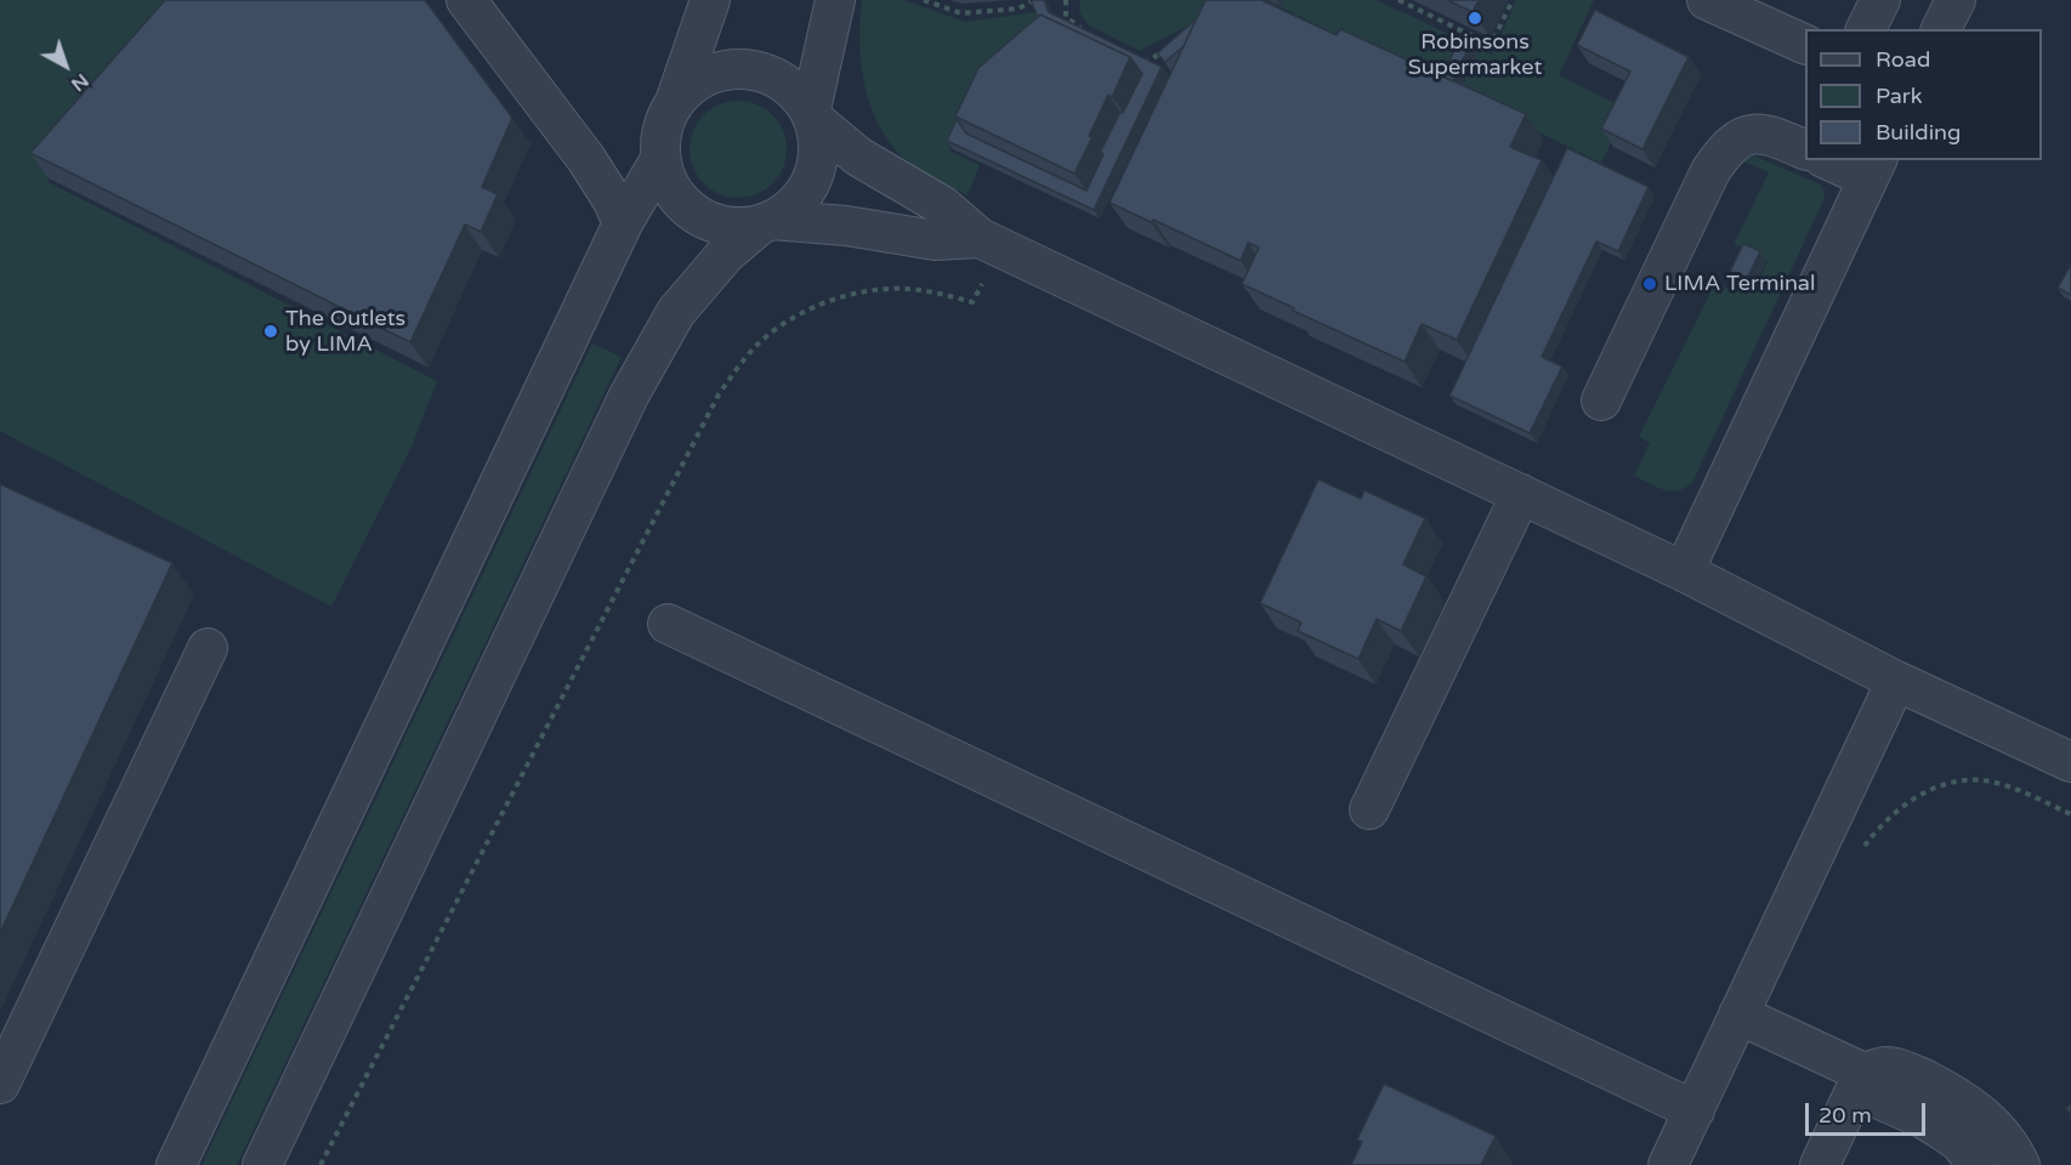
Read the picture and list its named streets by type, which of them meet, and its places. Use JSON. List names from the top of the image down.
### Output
{
  "places": ["Robinsons Supermarket", "LIMA Terminal", "The Outlets by LIMA"],
  "legend": ["Road", "Park", "Building"],
  "scale_bar": "20 m",
  "north": "bottom right"
}
